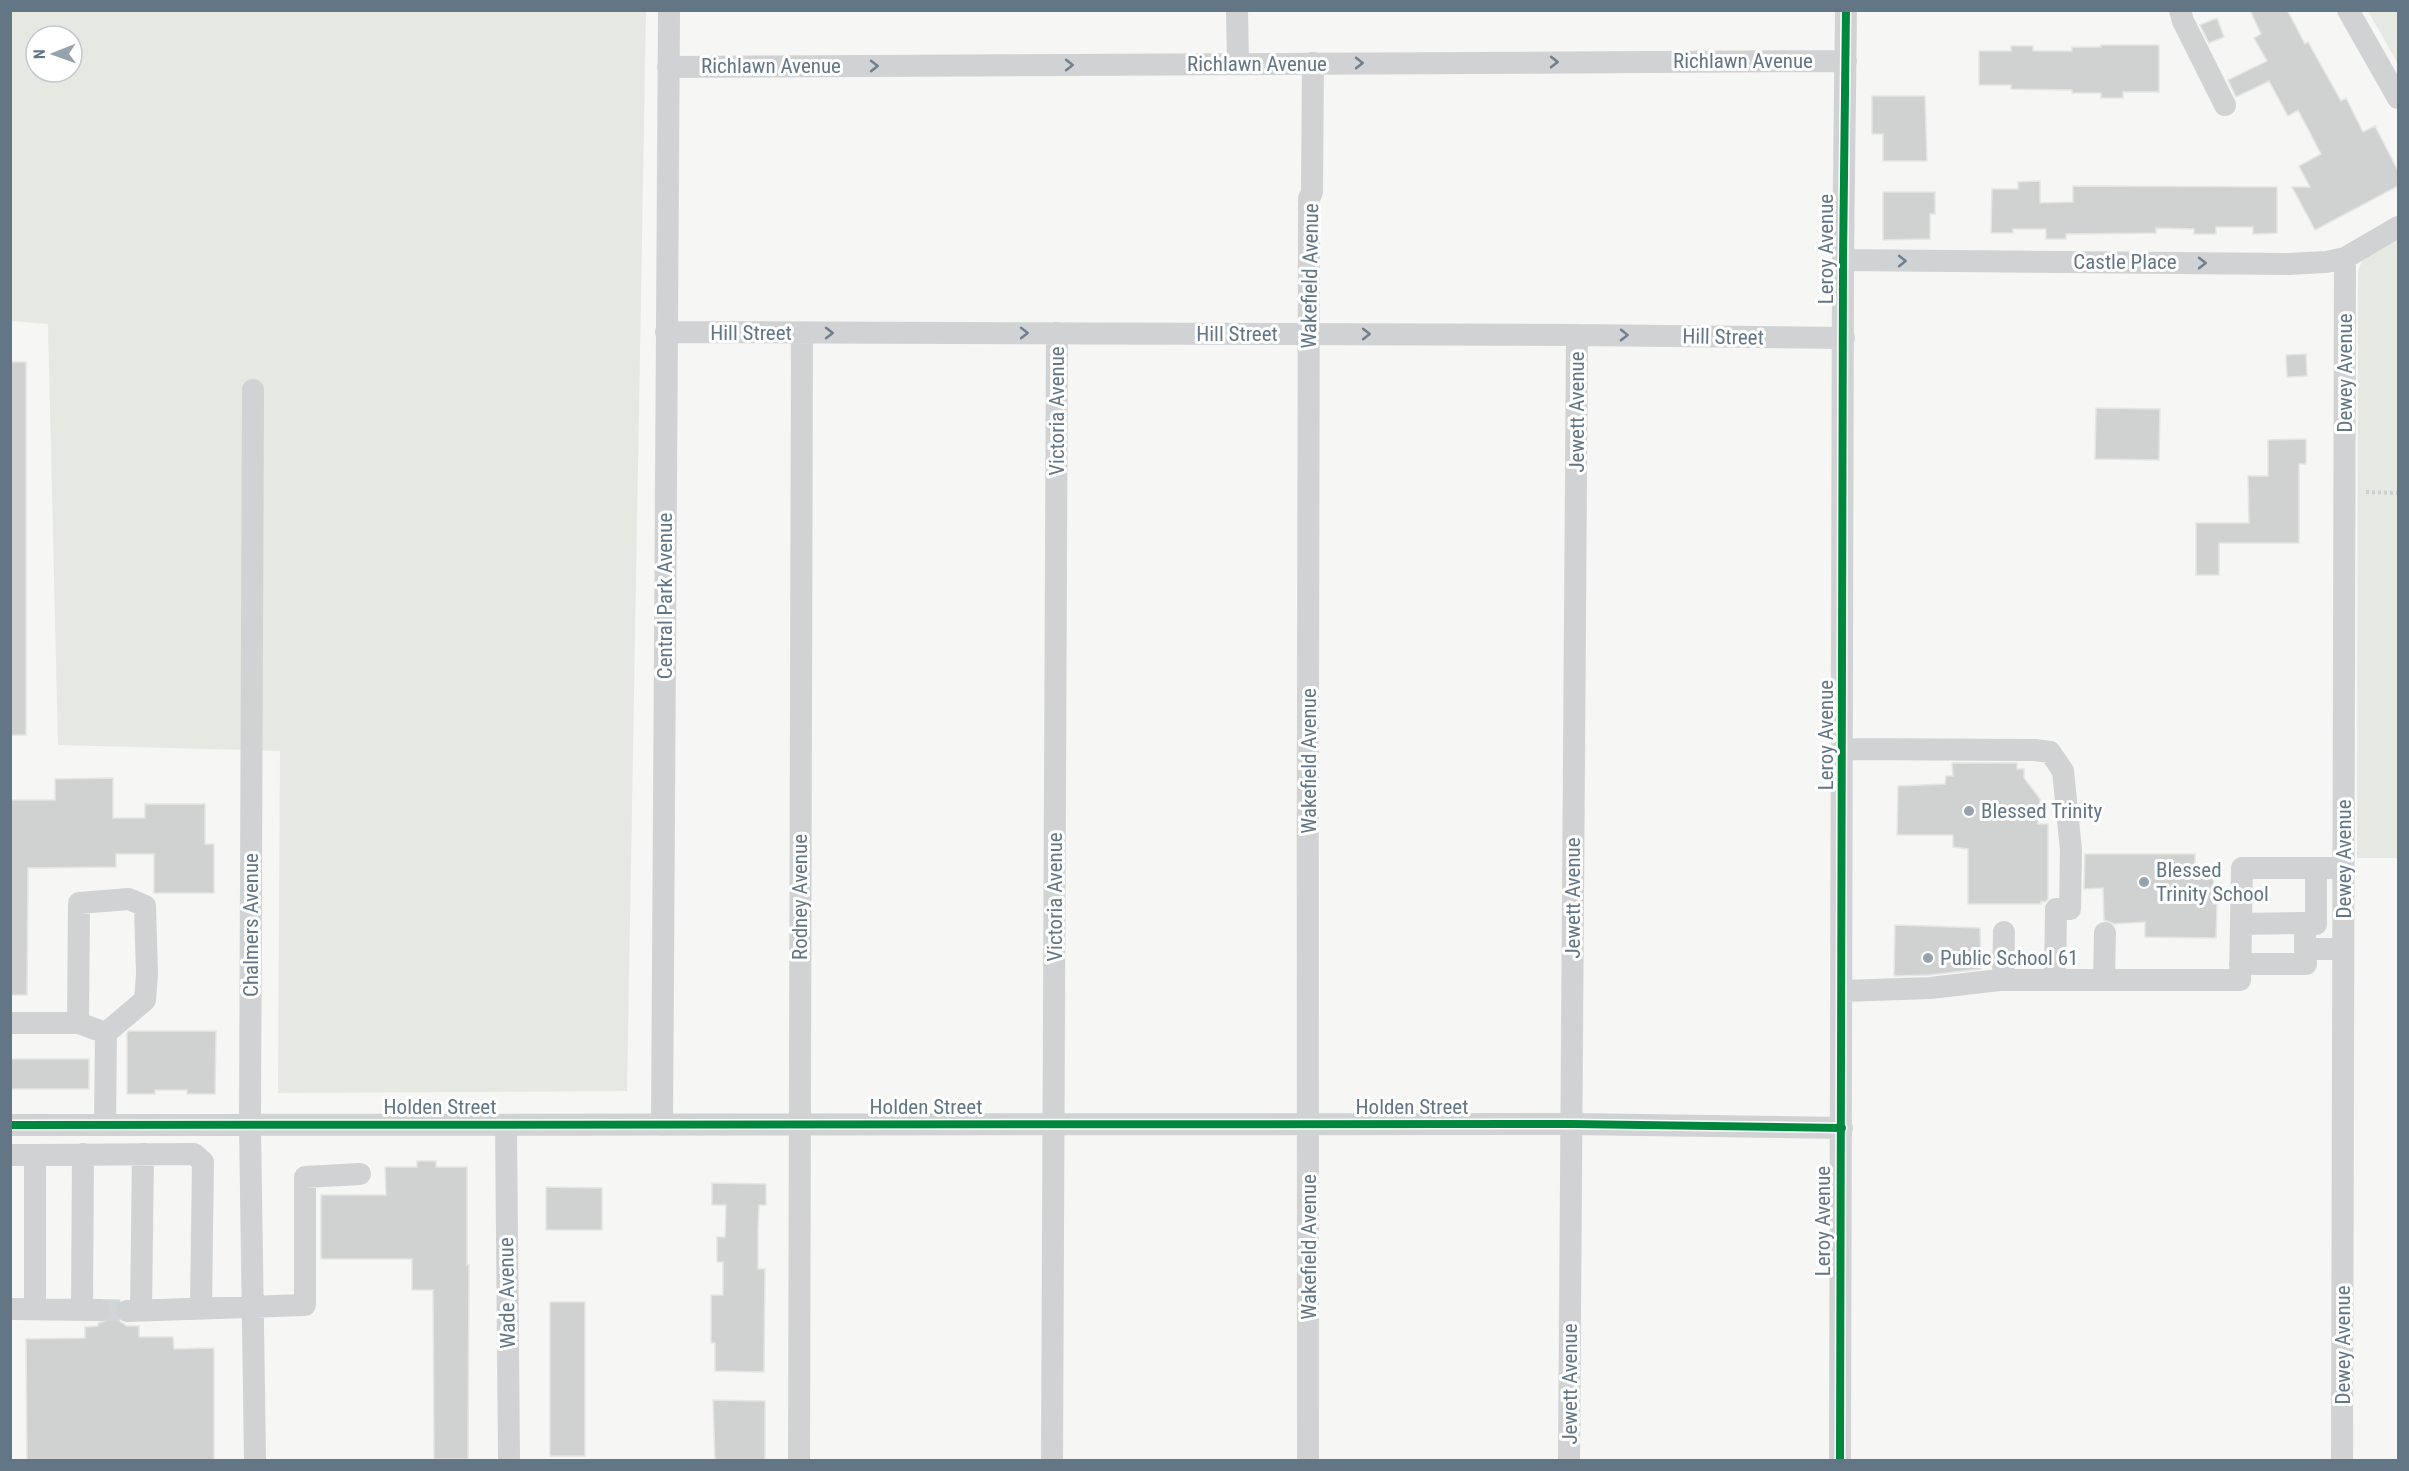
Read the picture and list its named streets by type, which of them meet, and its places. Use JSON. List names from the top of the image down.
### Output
{
  "streets": {
    "street": [
      "Richlawn Avenue",
      "Leroy Avenue",
      "Castle Place",
      "Wakefield Avenue",
      "Hill Street",
      "Dewey Avenue",
      "Victoria Avenue",
      "Jewett Avenue",
      "Central Park Avenue",
      "Rodney Avenue",
      "Chalmers Avenue",
      "Holden Street",
      "Wade Avenue"
    ]
  },
  "crossings": [
    ["Richlawn Avenue", "Leroy Avenue"],
    ["Richlawn Avenue", "Wakefield Avenue"],
    ["Richlawn Avenue", "Central Park Avenue"],
    ["Leroy Avenue", "Castle Place"],
    ["Leroy Avenue", "Hill Street"],
    ["Leroy Avenue", "Holden Street"],
    ["Castle Place", "Dewey Avenue"],
    ["Wakefield Avenue", "Hill Street"],
    ["Wakefield Avenue", "Holden Street"],
    ["Hill Street", "Victoria Avenue"],
    ["Hill Street", "Jewett Avenue"],
    ["Hill Street", "Central Park Avenue"],
    ["Hill Street", "Rodney Avenue"],
    ["Victoria Avenue", "Holden Street"],
    ["Jewett Avenue", "Holden Street"],
    ["Central Park Avenue", "Holden Street"],
    ["Rodney Avenue", "Holden Street"],
    ["Chalmers Avenue", "Holden Street"],
    ["Holden Street", "Wade Avenue"]
  ],
  "one_way": ["Richlawn Avenue", "Castle Place", "Hill Street"],
  "places": ["Blessed Trinity", "Blessed Trinity School", "Public School 61"],
  "north": "left"
}
